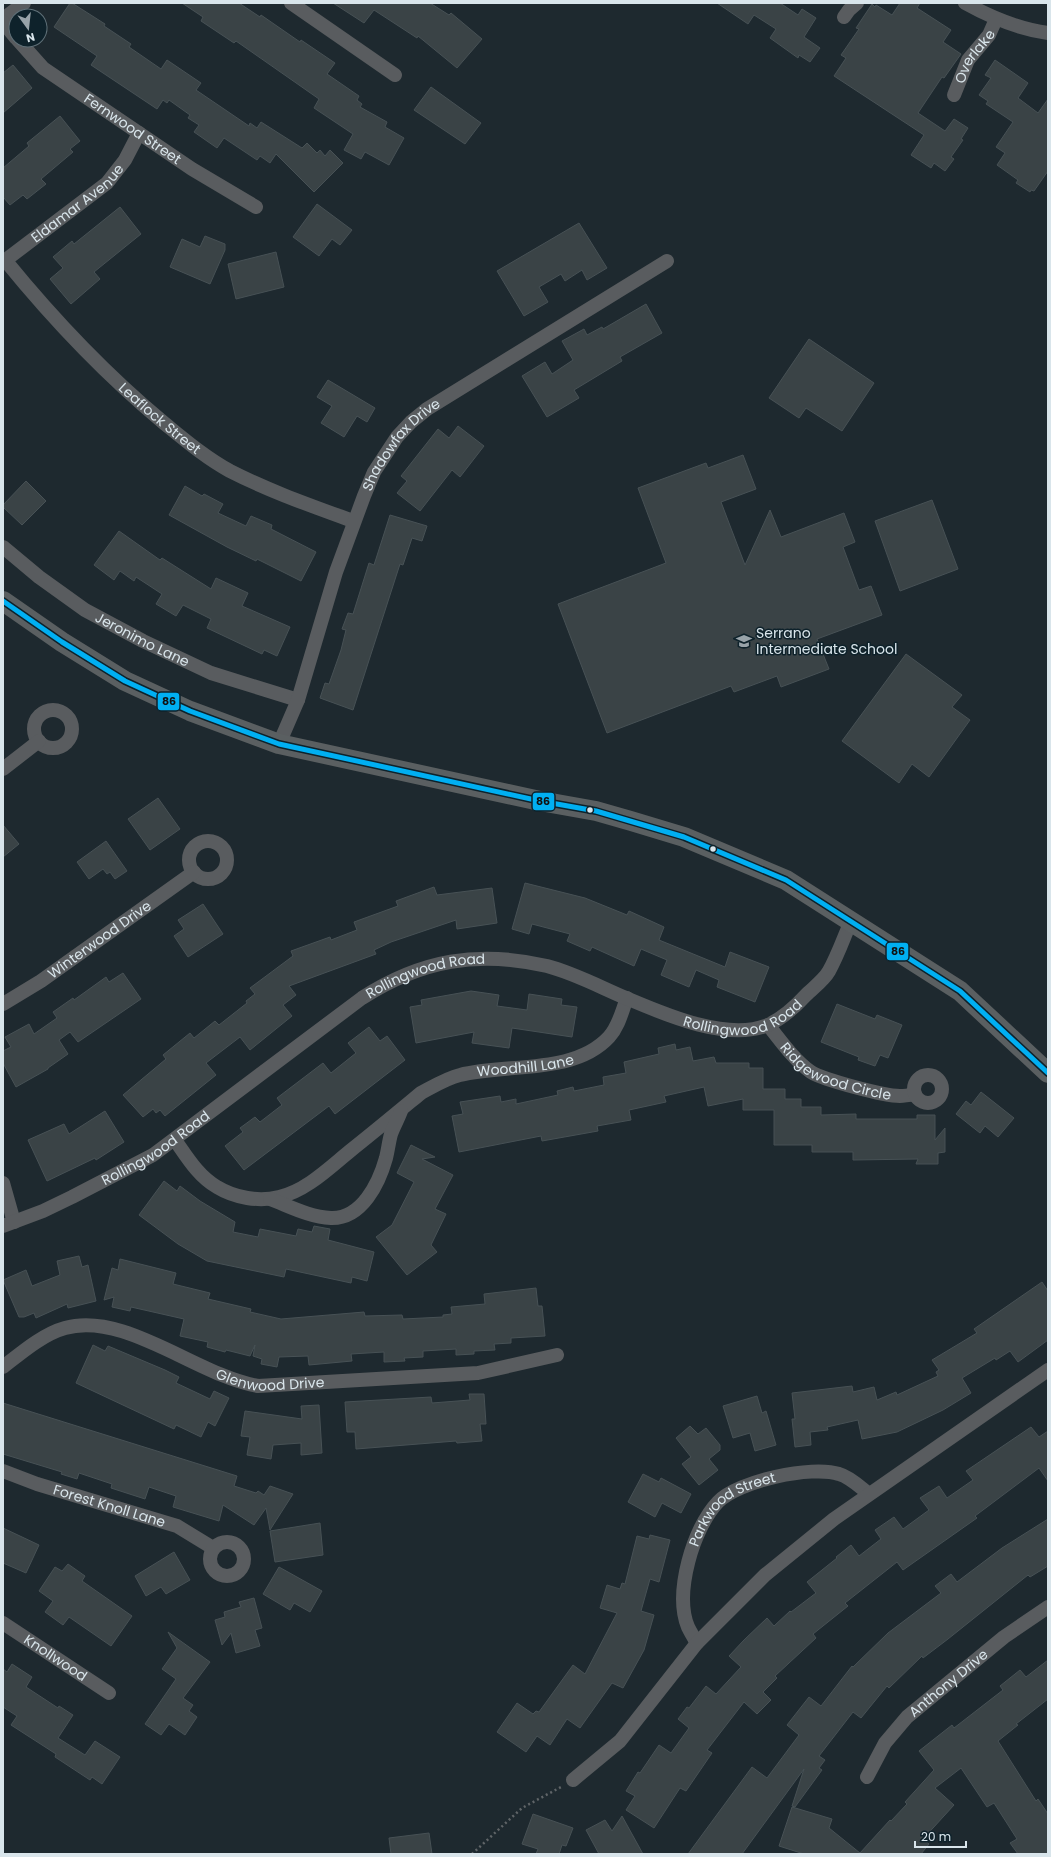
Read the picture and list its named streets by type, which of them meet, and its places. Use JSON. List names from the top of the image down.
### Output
{
  "streets": {
    "street": [
      "Overlake",
      "Fernwood Street",
      "Eldamar Avenue",
      "Leaflock Street",
      "Shadowfax Drive",
      "Jeronimo Lane",
      "Winterwood Drive",
      "Rollingwood Road",
      "Woodhill Lane",
      "Ridgewood Circle",
      "Glenwood Drive",
      "Forest Knoll Lane",
      "Parkwood Street",
      "Knollwood",
      "Anthony Drive"
    ]
  },
  "crossings": [
    ["Fernwood Street", "Eldamar Avenue"],
    ["Eldamar Avenue", "Leaflock Street"],
    ["Leaflock Street", "Shadowfax Drive"],
    ["Shadowfax Drive", "Jeronimo Lane"],
    ["Rollingwood Road", "Woodhill Lane"],
    ["Rollingwood Road", "Ridgewood Circle"]
  ],
  "places": {
    "school or university": ["Serrano Intermediate School"]
  },
  "lines": ["transit line 86"],
  "scale_bar": "20 m",
  "north": "bottom"
}
